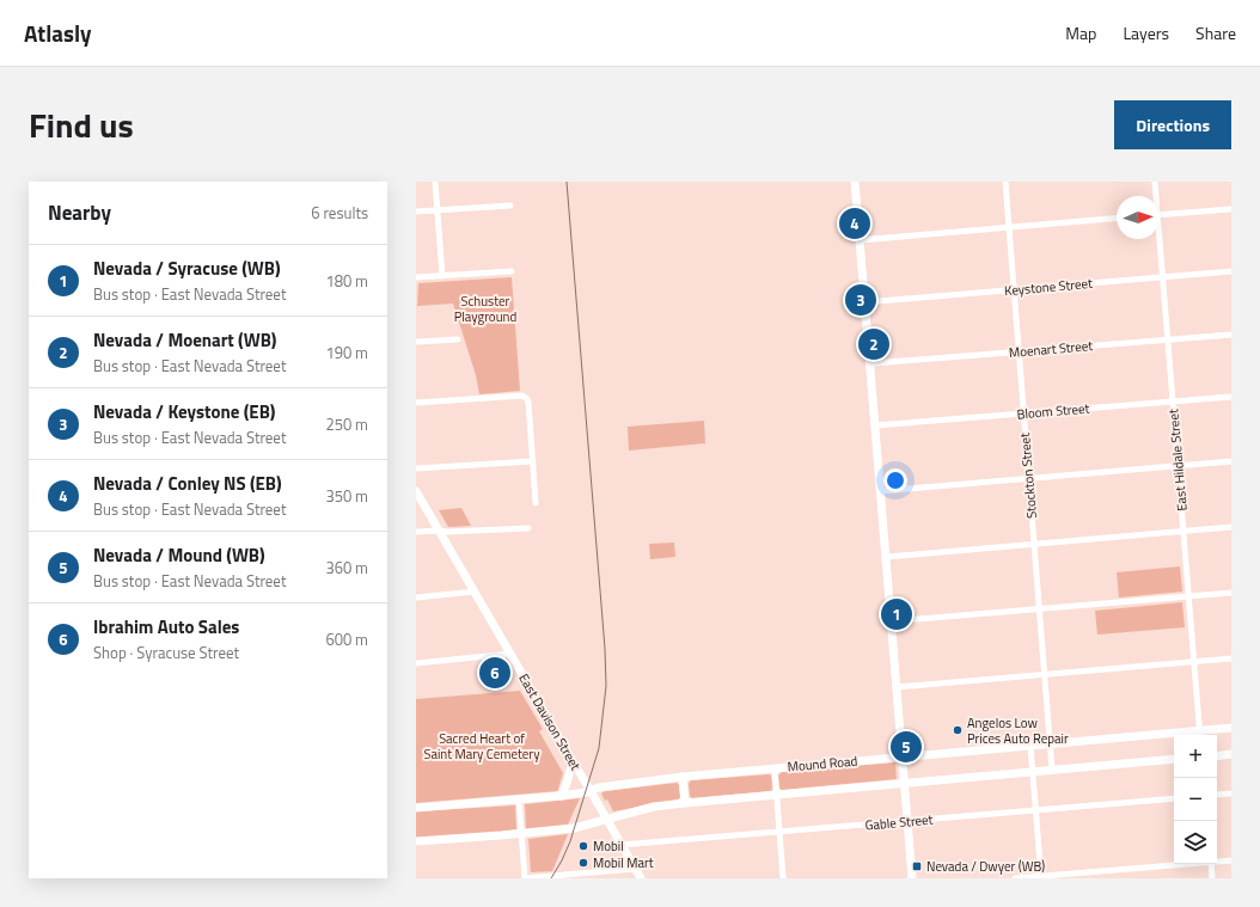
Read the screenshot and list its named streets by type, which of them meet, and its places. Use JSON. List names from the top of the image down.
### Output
{
  "streets": {
    "main road": ["East Davison Street", "Mound Road"],
    "street": [
      "Keystone Street",
      "Moenart Street",
      "Bloom Street",
      "East Hildale Street",
      "Stockton Street",
      "Gable Street"
    ]
  },
  "crossings": [
    ["Keystone Street", "East Hildale Street"],
    ["Keystone Street", "Stockton Street"],
    ["Moenart Street", "East Hildale Street"],
    ["Moenart Street", "Stockton Street"],
    ["Bloom Street", "East Hildale Street"],
    ["Bloom Street", "Stockton Street"],
    ["East Hildale Street", "Mound Road"],
    ["Stockton Street", "Mound Road"],
    ["East Davison Street", "Mound Road"],
    ["East Davison Street", "Gable Street"]
  ],
  "parks": ["Schuster Playground", "Sacred Heart of Saint Mary Cemetery"],
  "places": {
    "other": ["Angelos Low Prices Auto Repair", "Mobil", "Mobil Mart"],
    "transit": ["Nevada / Dwyer (WB)"]
  },
  "north": "right",
  "page": {
    "header": "Atlasly",
    "nav": ["Map", "Layers", "Share"],
    "title": "Find us",
    "buttons": "Directions",
    "heading": ["Nearby", "6 results"],
    "pins": [
      "4",
      "3",
      "2",
      "1",
      "6",
      "5"
    ],
    "list": [
      {
        "mark": "1",
        "name": "Nevada / Syracuse (WB)",
        "note": "Bus stop · East Nevada Street",
        "value": "180 m"
      },
      {
        "mark": "2",
        "name": "Nevada / Moenart (WB)",
        "note": "Bus stop · East Nevada Street",
        "value": "190 m"
      },
      {
        "mark": "3",
        "name": "Nevada / Keystone (EB)",
        "note": "Bus stop · East Nevada Street",
        "value": "250 m"
      },
      {
        "mark": "4",
        "name": "Nevada / Conley NS (EB)",
        "note": "Bus stop · East Nevada Street",
        "value": "350 m"
      },
      {
        "mark": "5",
        "name": "Nevada / Mound (WB)",
        "note": "Bus stop · East Nevada Street",
        "value": "360 m"
      },
      {
        "mark": "6",
        "name": "Ibrahim Auto Sales",
        "note": "Shop · Syracuse Street",
        "value": "600 m"
      }
    ],
    "map_buttons": ["+", "−"]
  }
}
